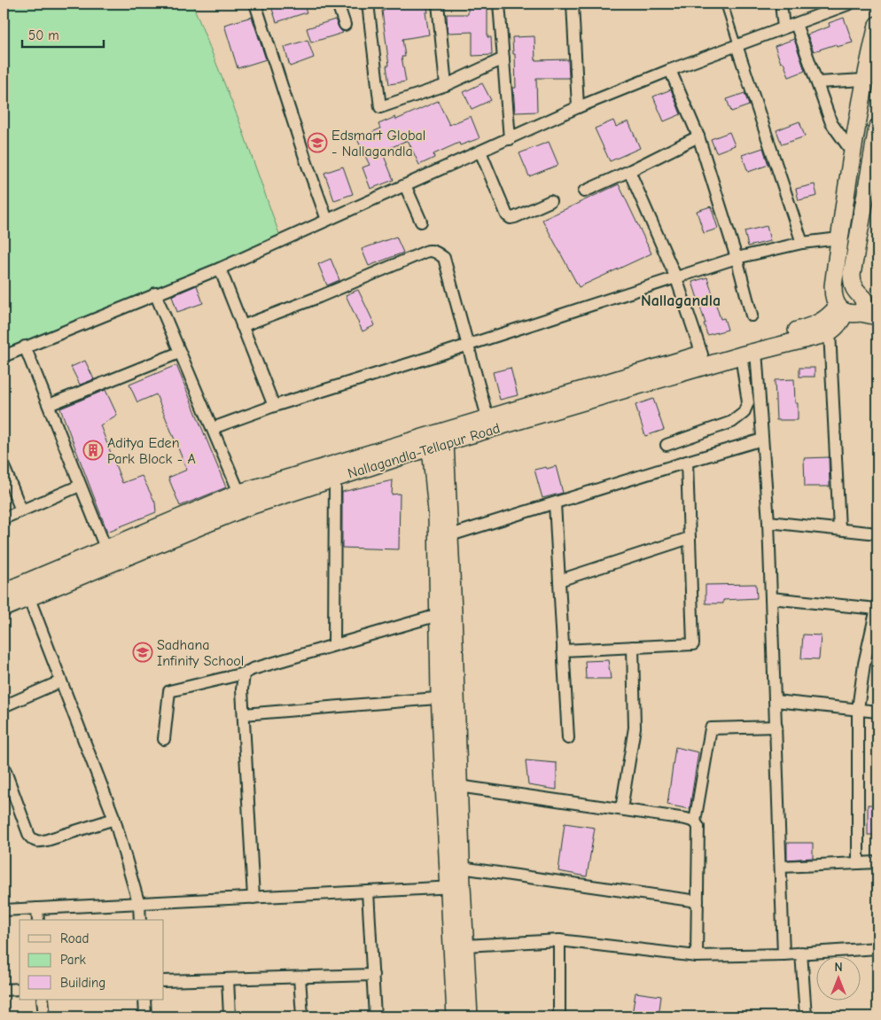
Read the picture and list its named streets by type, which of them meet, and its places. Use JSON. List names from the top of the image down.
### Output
{
  "streets": {
    "street": ["Nallagandla-Tellapur Road"]
  },
  "districts": ["Nallagandla"],
  "places": {
    "school or university": ["Edsmart Global - Nallagandla", "Sadhana Infinity School"],
    "building": ["Aditya Eden Park Block - A"]
  },
  "legend": ["Road", "Park", "Building"],
  "scale_bar": "50 m",
  "north": "top"
}
